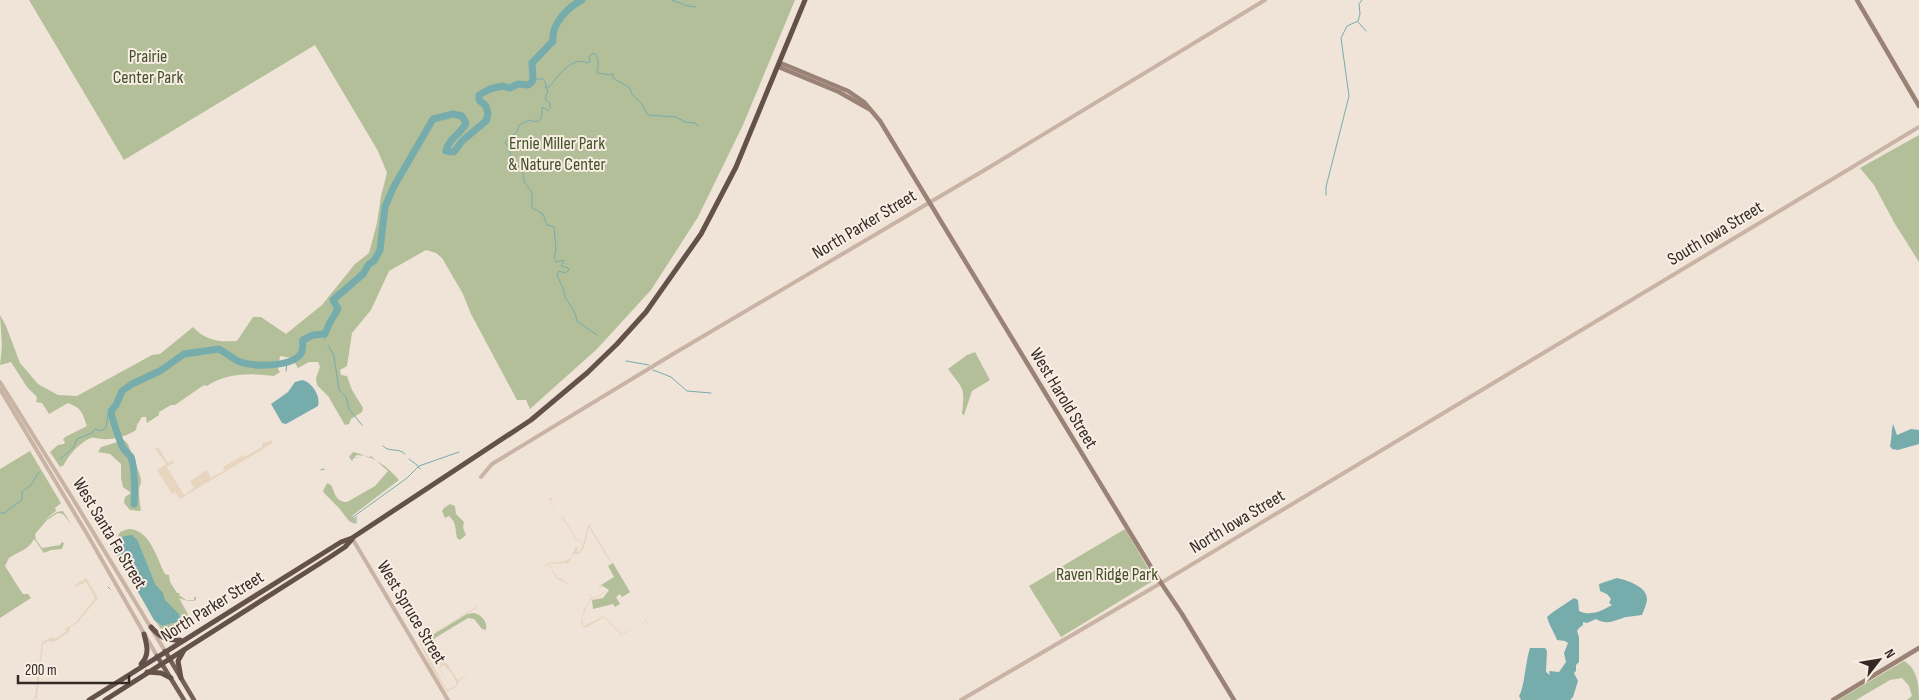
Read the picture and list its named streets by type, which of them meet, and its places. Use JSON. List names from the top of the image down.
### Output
{
  "streets": {
    "highway": ["North Parker Street"],
    "main road": ["West Harold Street", "West Santa Fe Street"],
    "street": ["South Iowa Street", "North Iowa Street", "West Spruce Street"]
  },
  "crossings": [
    ["North Parker Street", "West Harold Street"],
    ["North Parker Street", "West Santa Fe Street"],
    ["North Parker Street", "West Spruce Street"],
    ["South Iowa Street", "North Iowa Street"],
    ["West Harold Street", "North Iowa Street"]
  ],
  "parks": ["Prairie Center Park", "Ernie Miller Park & Nature Center", "Raven Ridge Park"],
  "scale_bar": "200 m",
  "north": "top right"
}
